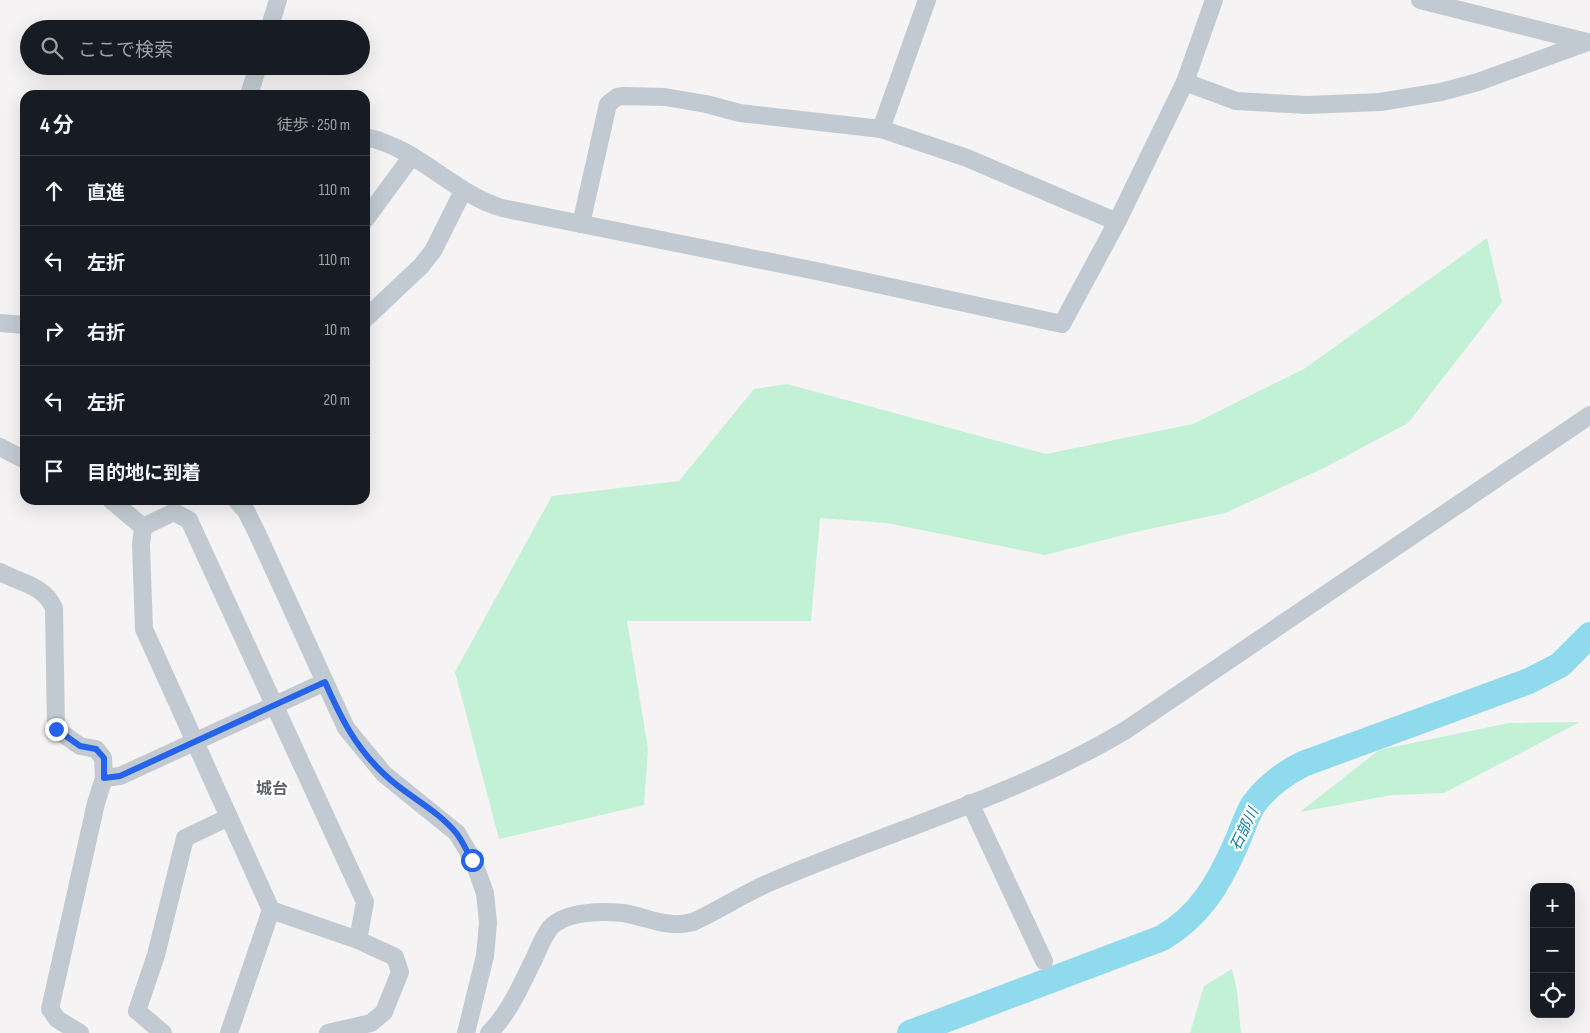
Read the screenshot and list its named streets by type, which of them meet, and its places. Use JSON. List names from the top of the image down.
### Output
{
  "districts": ["城台"],
  "water": ["石部川"],
  "page": {
    "search": "ここで検索",
    "heading": ["4 分", "徒歩 · 250 m"],
    "list": [
      ["直進", "110 m"],
      ["左折", "110 m"],
      ["右折", "10 m"],
      ["左折", "20 m"],
      "目的地に到着"
    ],
    "map_buttons": ["+", "−"]
  }
}
